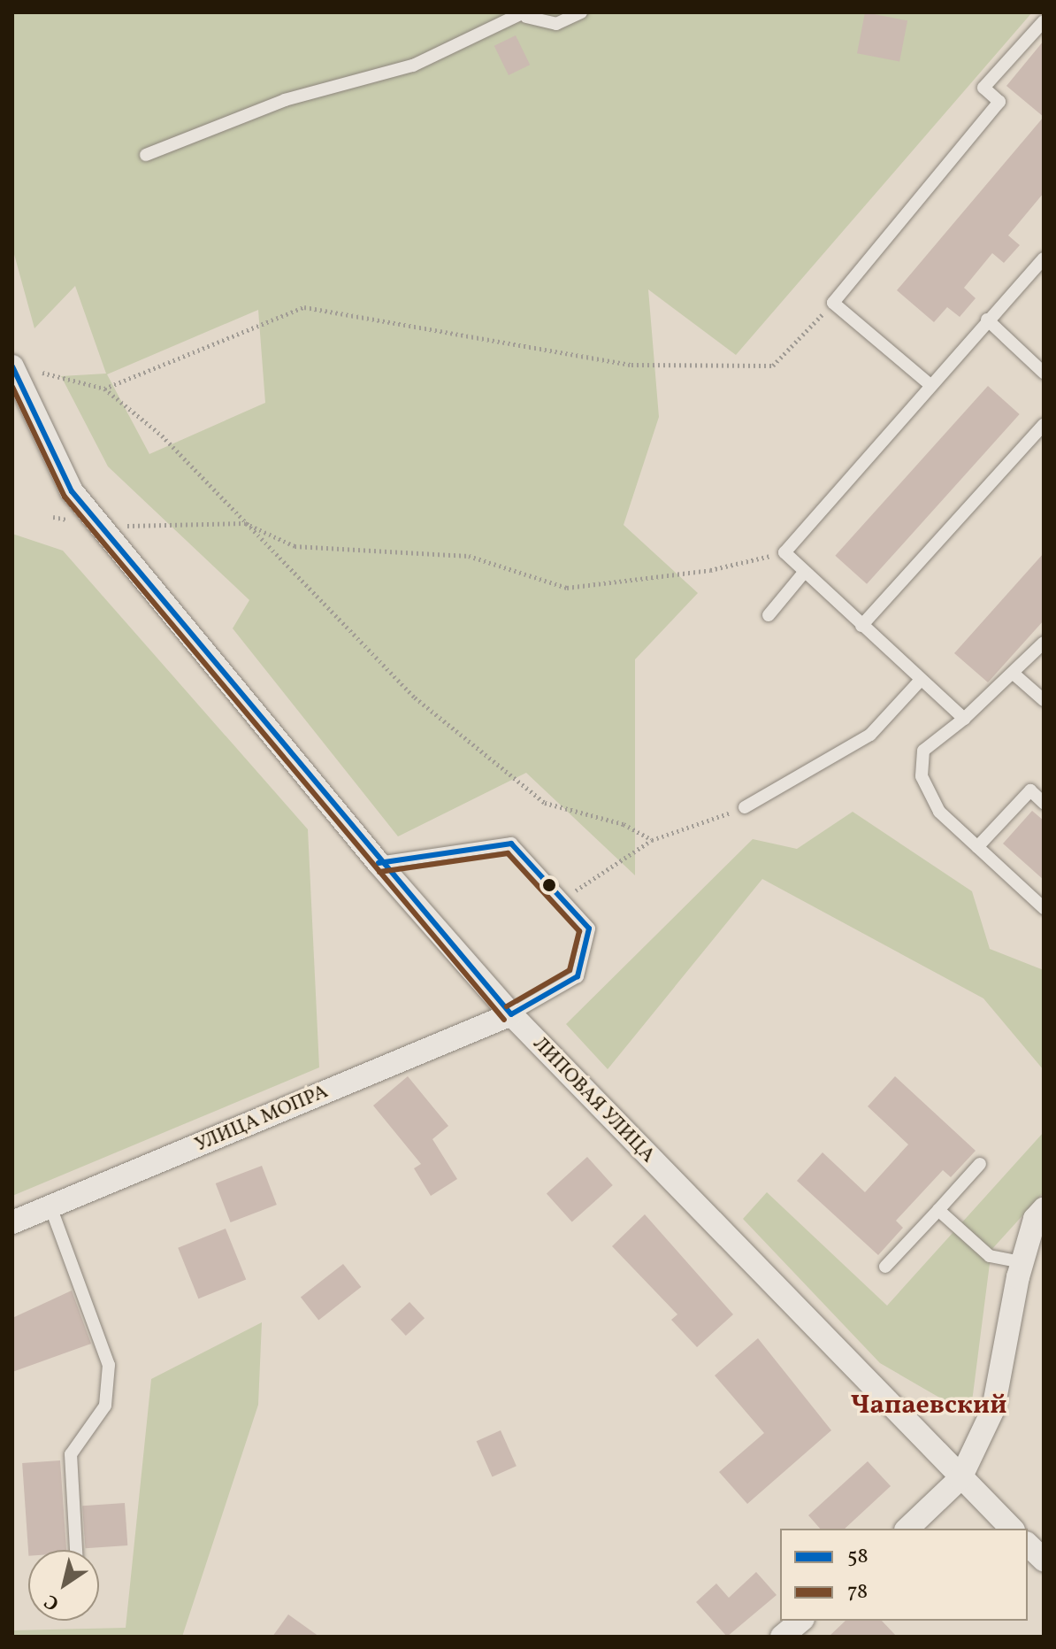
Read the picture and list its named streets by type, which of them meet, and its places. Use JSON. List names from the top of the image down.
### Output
{
  "streets": {
    "street": ["ЛИПОВАЯ УЛИЦА", "УЛИЦА МОПРА"]
  },
  "crossings": [
    ["ЛИПОВАЯ УЛИЦА", "УЛИЦА МОПРА"]
  ],
  "districts": ["Чапаевский"],
  "lines": ["transit line 58", "transit line 78"],
  "legend": ["58", "78"],
  "north": "bottom left"
}
